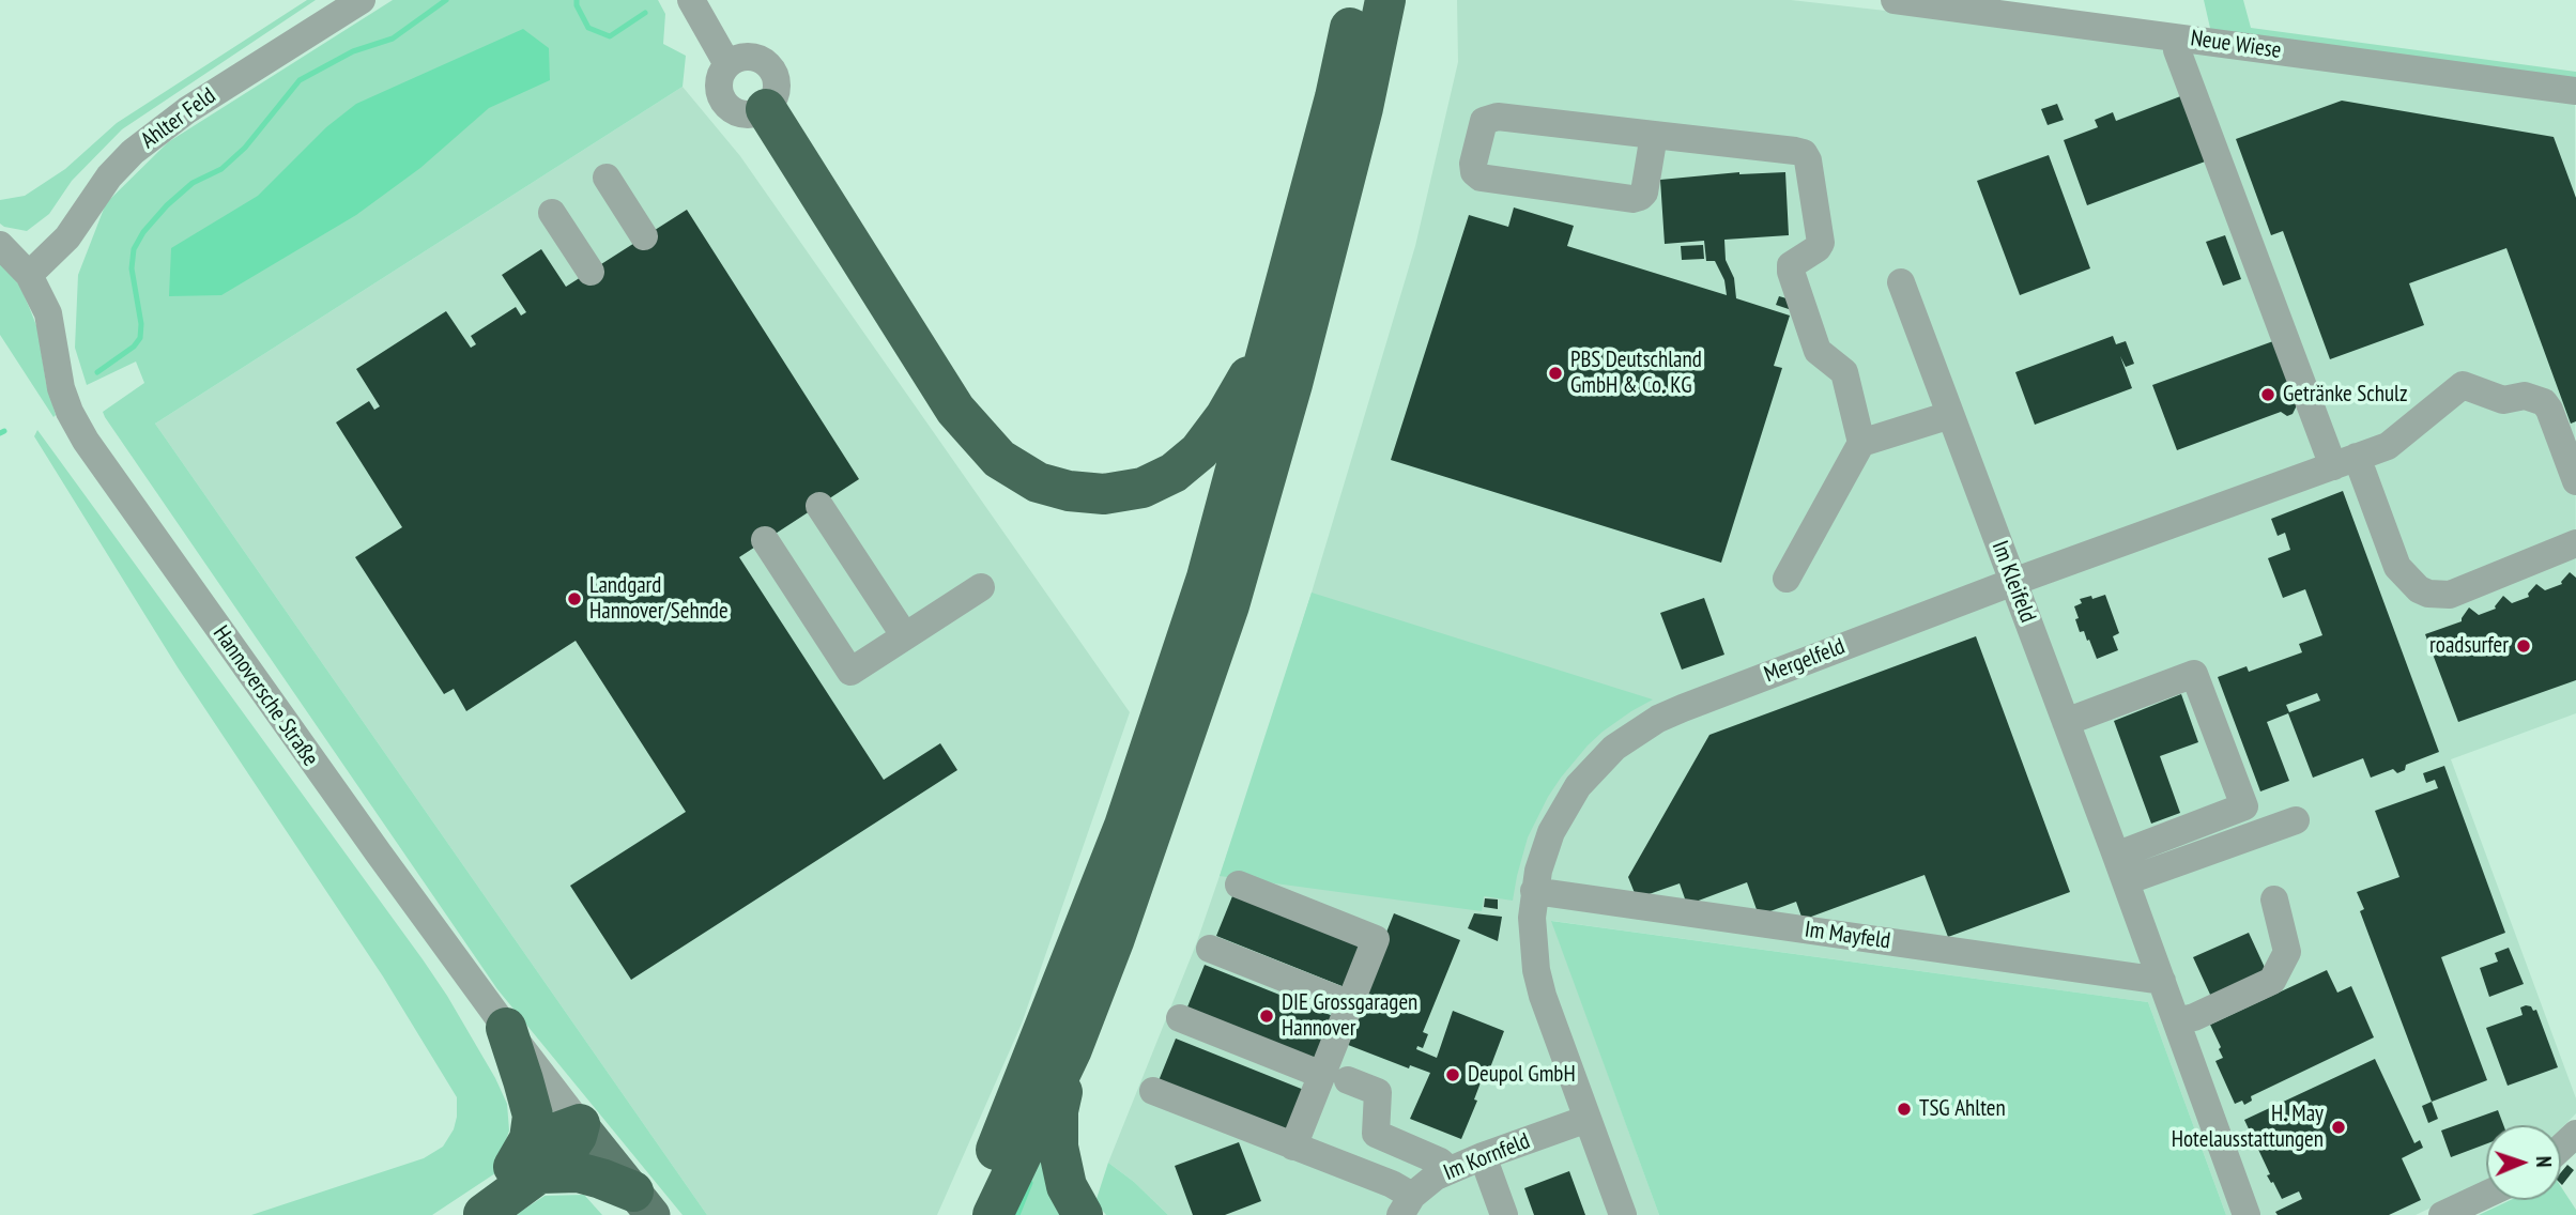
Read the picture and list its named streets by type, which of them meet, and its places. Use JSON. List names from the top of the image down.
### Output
{
  "streets": {
    "street": [
      "Neue Wiese",
      "Ahlter Feld",
      "Im Kleifeld",
      "Mergelfeld",
      "Hannoversche Straße",
      "Im Mayfeld",
      "Im Kornfeld"
    ]
  },
  "crossings": [
    ["Ahlter Feld", "Hannoversche Straße"],
    ["Im Kleifeld", "Mergelfeld"],
    ["Im Kleifeld", "Im Mayfeld"],
    ["Mergelfeld", "Im Mayfeld"],
    ["Mergelfeld", "Im Kornfeld"]
  ],
  "places": [
    "PBS Deutschland GmbH & Co. KG",
    "Getränke Schulz",
    "Landgard Hannover/Sehnde",
    "roadsurfer",
    "DIE Grossgaragen Hannover",
    "Deupol GmbH",
    "TSG Ahlten",
    "H. May Hotelausstattungen"
  ],
  "north": "right"
}
